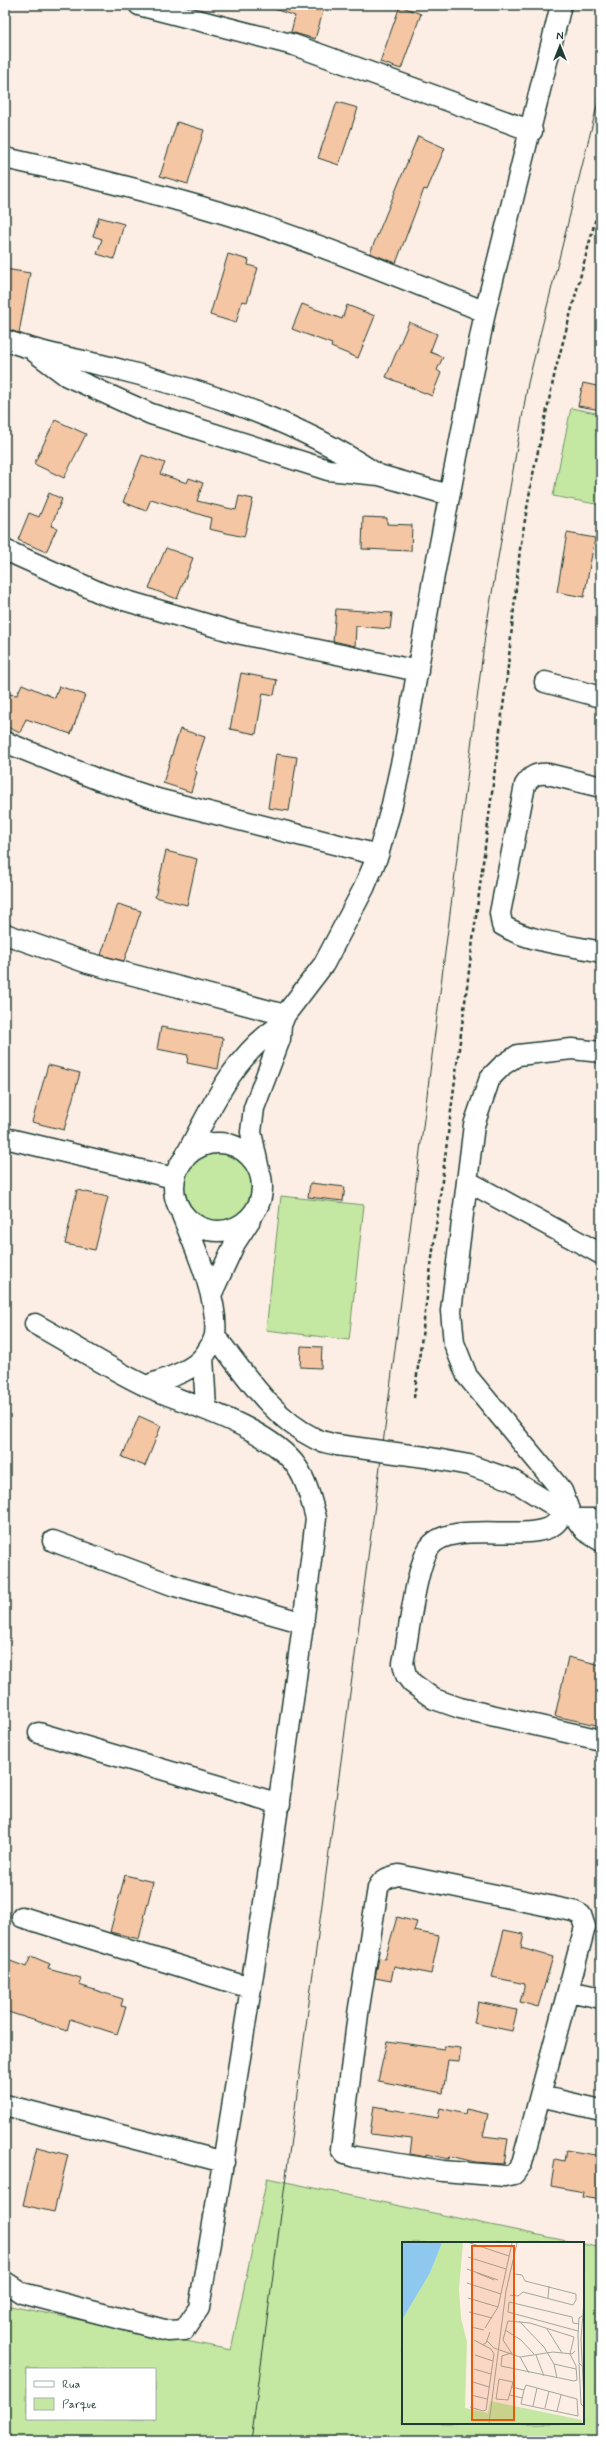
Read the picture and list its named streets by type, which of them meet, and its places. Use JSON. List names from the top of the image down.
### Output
{
  "legend": ["Rua", "Parque"],
  "north": "top"
}
